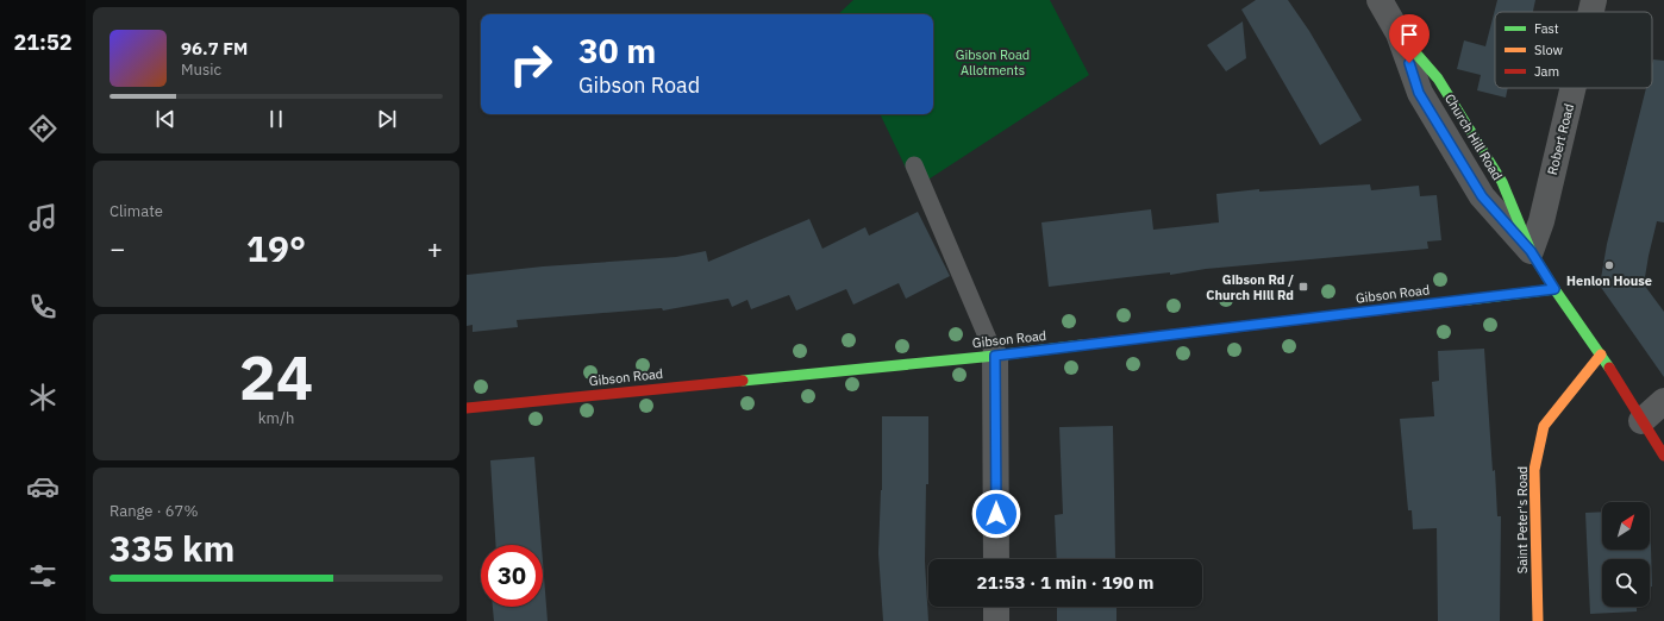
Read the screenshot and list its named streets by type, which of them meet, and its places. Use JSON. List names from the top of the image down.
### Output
{
  "streets": {
    "street": [
      "Church Hill Road",
      "Robert Road",
      "Gibson Road",
      "Saint Peter's Road"
    ]
  },
  "crossings": [
    ["Church Hill Road", "Robert Road"],
    ["Church Hill Road", "Gibson Road"],
    ["Church Hill Road", "Saint Peter's Road"]
  ],
  "parks": ["Gibson Road Allotments"],
  "places": {
    "other": ["Henlon House"],
    "transit": ["Gibson Rd / Church Hill Rd"]
  },
  "legend": ["Fast", "Slow", "Jam"],
  "north": "top right",
  "page": {
    "tabs": "21:52",
    "turn": ["30 m", "Gibson Road"],
    "song": ["96.7 FM", "Music"],
    "tile": [
      "Climate",
      ["24", "km/h"],
      ["Range · 67%", "335 km"]
    ],
    "heat": ["−", "19°", "+"],
    "limit": "30",
    "trip": "21:53 · 1 min · 190 m"
  }
}
